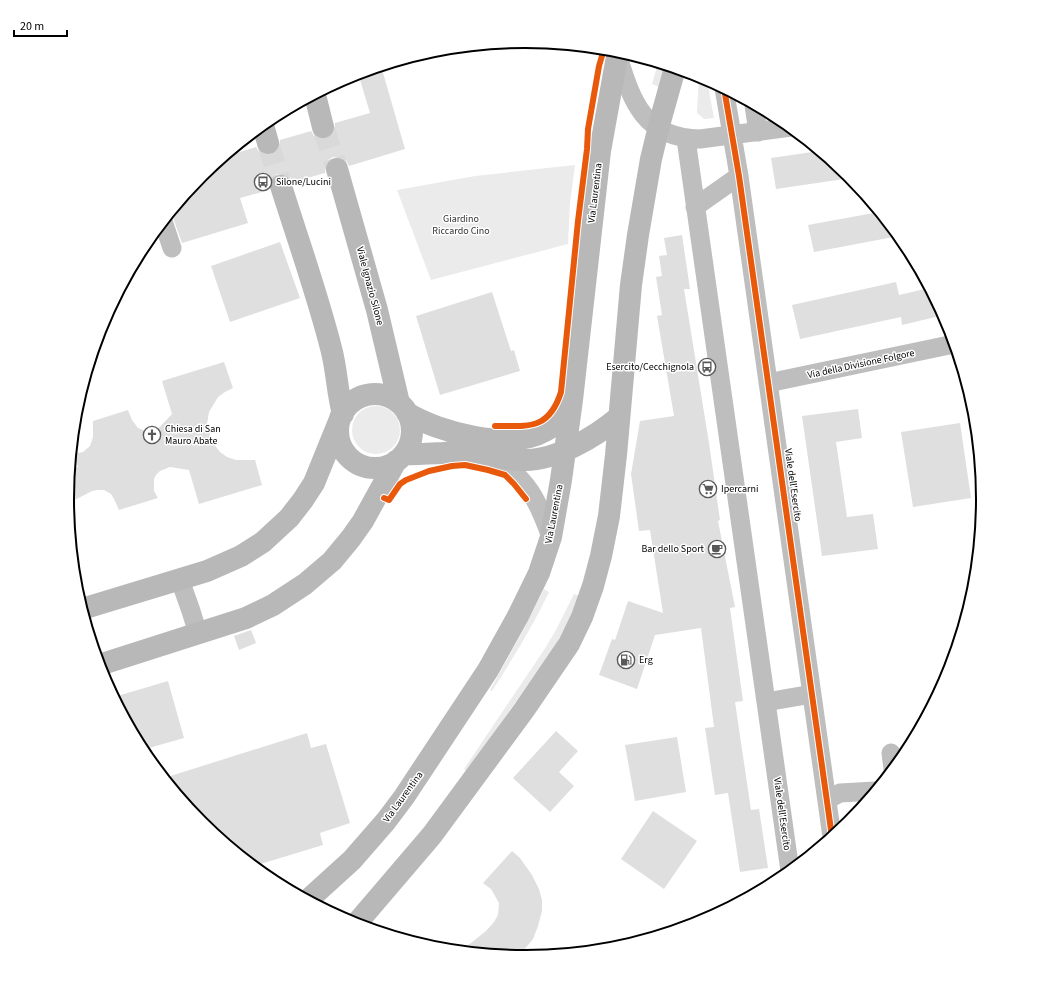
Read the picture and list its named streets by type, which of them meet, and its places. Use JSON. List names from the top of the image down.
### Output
{
  "streets": {
    "main road": ["Via Laurentina", "Viale Ignazio Silone"],
    "street": ["Via della Divisione Folgore", "Viale dell'Esercito"]
  },
  "crossings": [
    ["Via Laurentina", "Viale dell'Esercito"],
    ["Via della Divisione Folgore", "Viale dell'Esercito"]
  ],
  "parks": ["Giardino Riccardo Cino"],
  "places": {
    "bus stop": ["Silone/Lucini", "Esercito/Cecchignola"],
    "church": ["Chiesa di San Mauro Abate"],
    "supermarket": ["Ipercarni"],
    "cafe": ["Bar dello Sport"],
    "fuel station": ["Erg"]
  },
  "scale_bar": "20 m"
}
